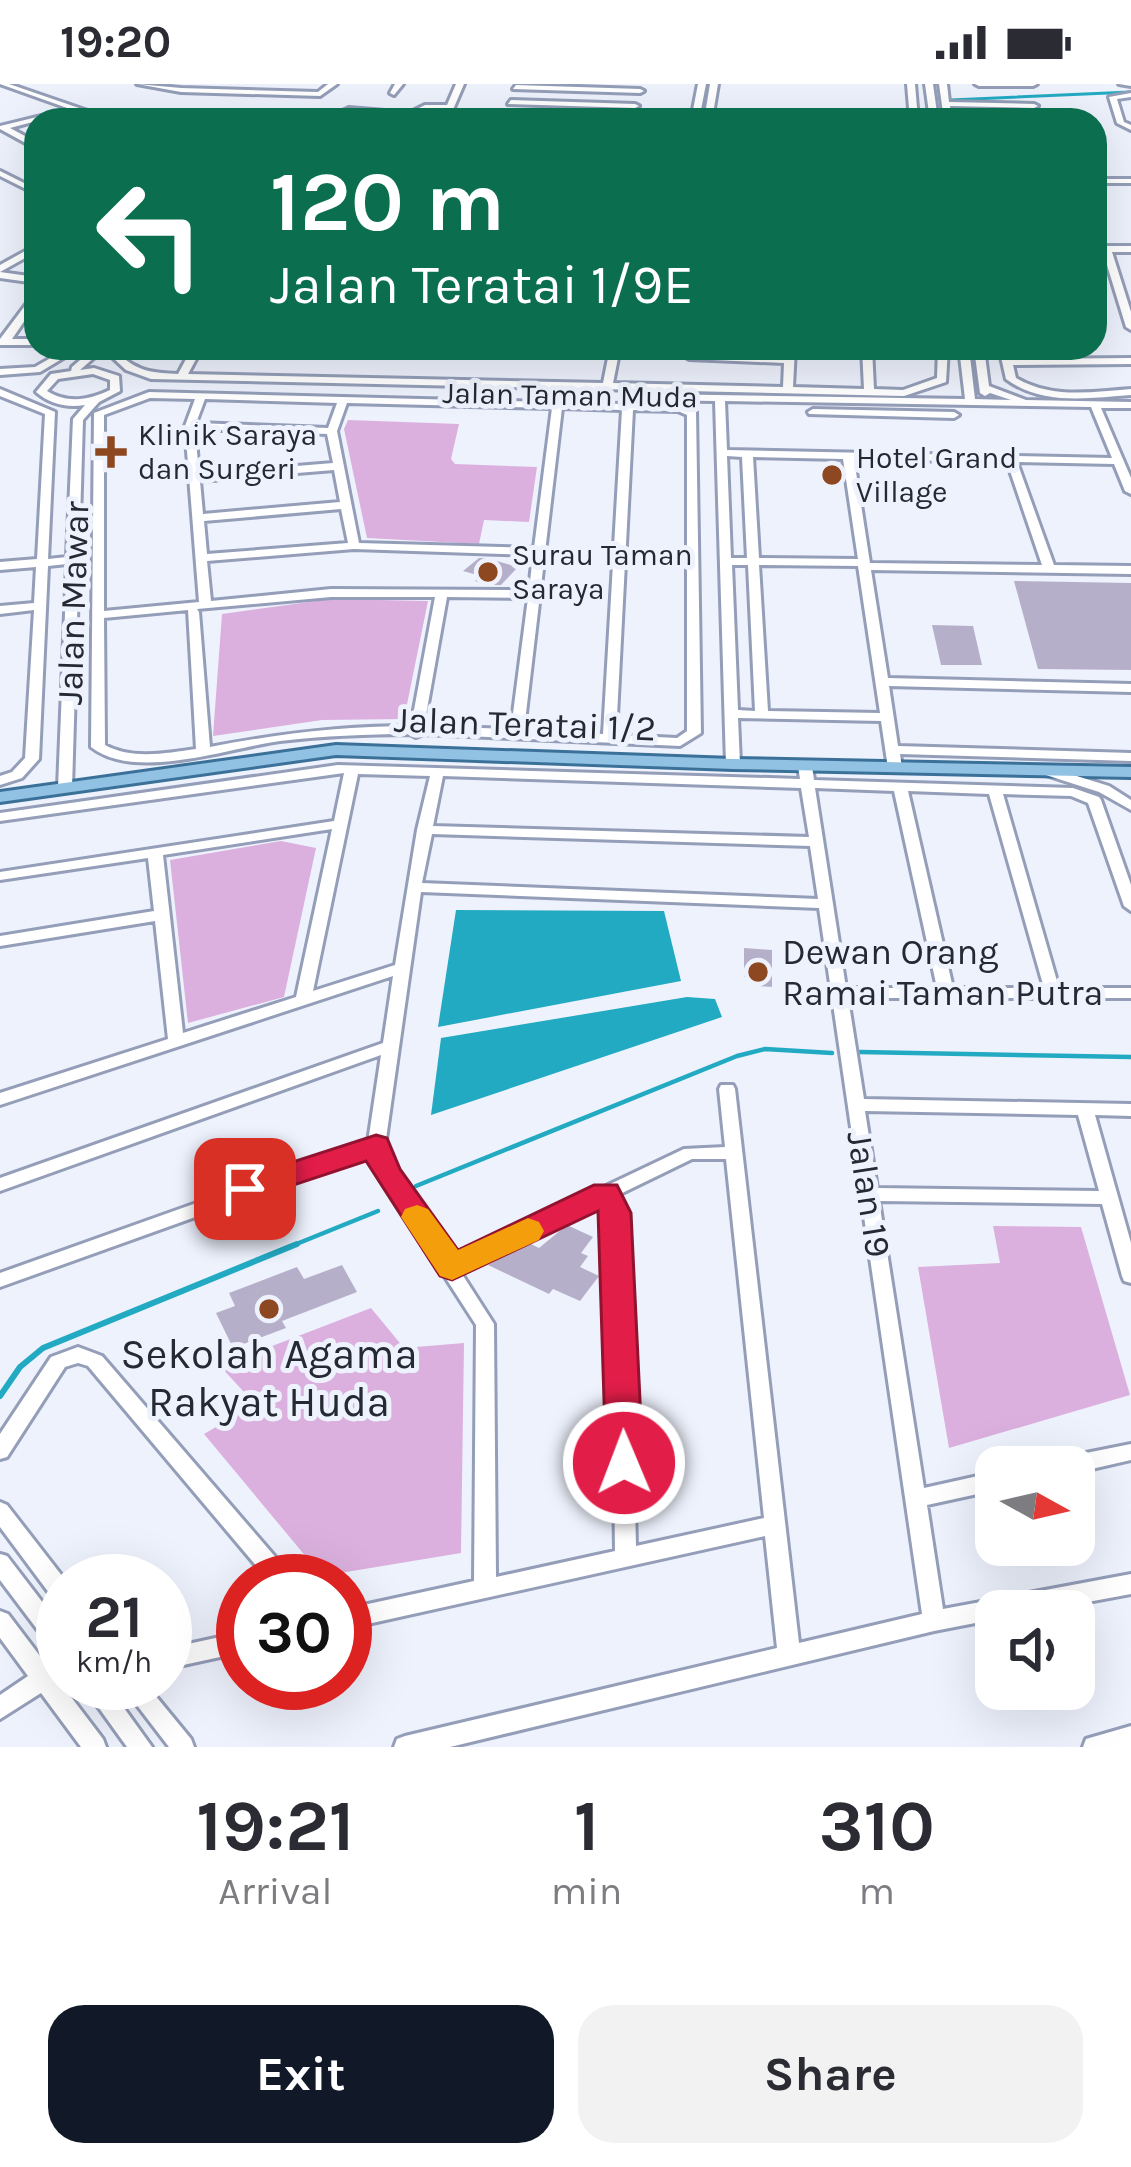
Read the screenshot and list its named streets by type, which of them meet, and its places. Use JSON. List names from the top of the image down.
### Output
{
  "streets": {
    "main road": ["Jalan Teratai 1/2"],
    "street": ["Jalan Taman Muda", "Jalan Mawar", "Jalan 19"]
  },
  "crossings": [
    ["Jalan Mawar", "Jalan Teratai 1/2"],
    ["Jalan Teratai 1/2", "Jalan 19"]
  ],
  "places": {
    "health": ["Klinik Saraya dan Surgeri"],
    "other": [
      "Hotel Grand Village",
      "Surau Taman Saraya",
      "Dewan Orang Ramai Taman Putra",
      "Sekolah Agama Rakyat Huda"
    ]
  },
  "north": "right",
  "page": {
    "status": "19:20",
    "turn": ["120 m", "Jalan Teratai 1/9E"],
    "speed": "21 km/h",
    "limit": "30",
    "eta": [
      "19:21",
      "Arrival",
      "1",
      "min",
      "310",
      "m"
    ],
    "buttons": ["Exit", "Share"]
  }
}
